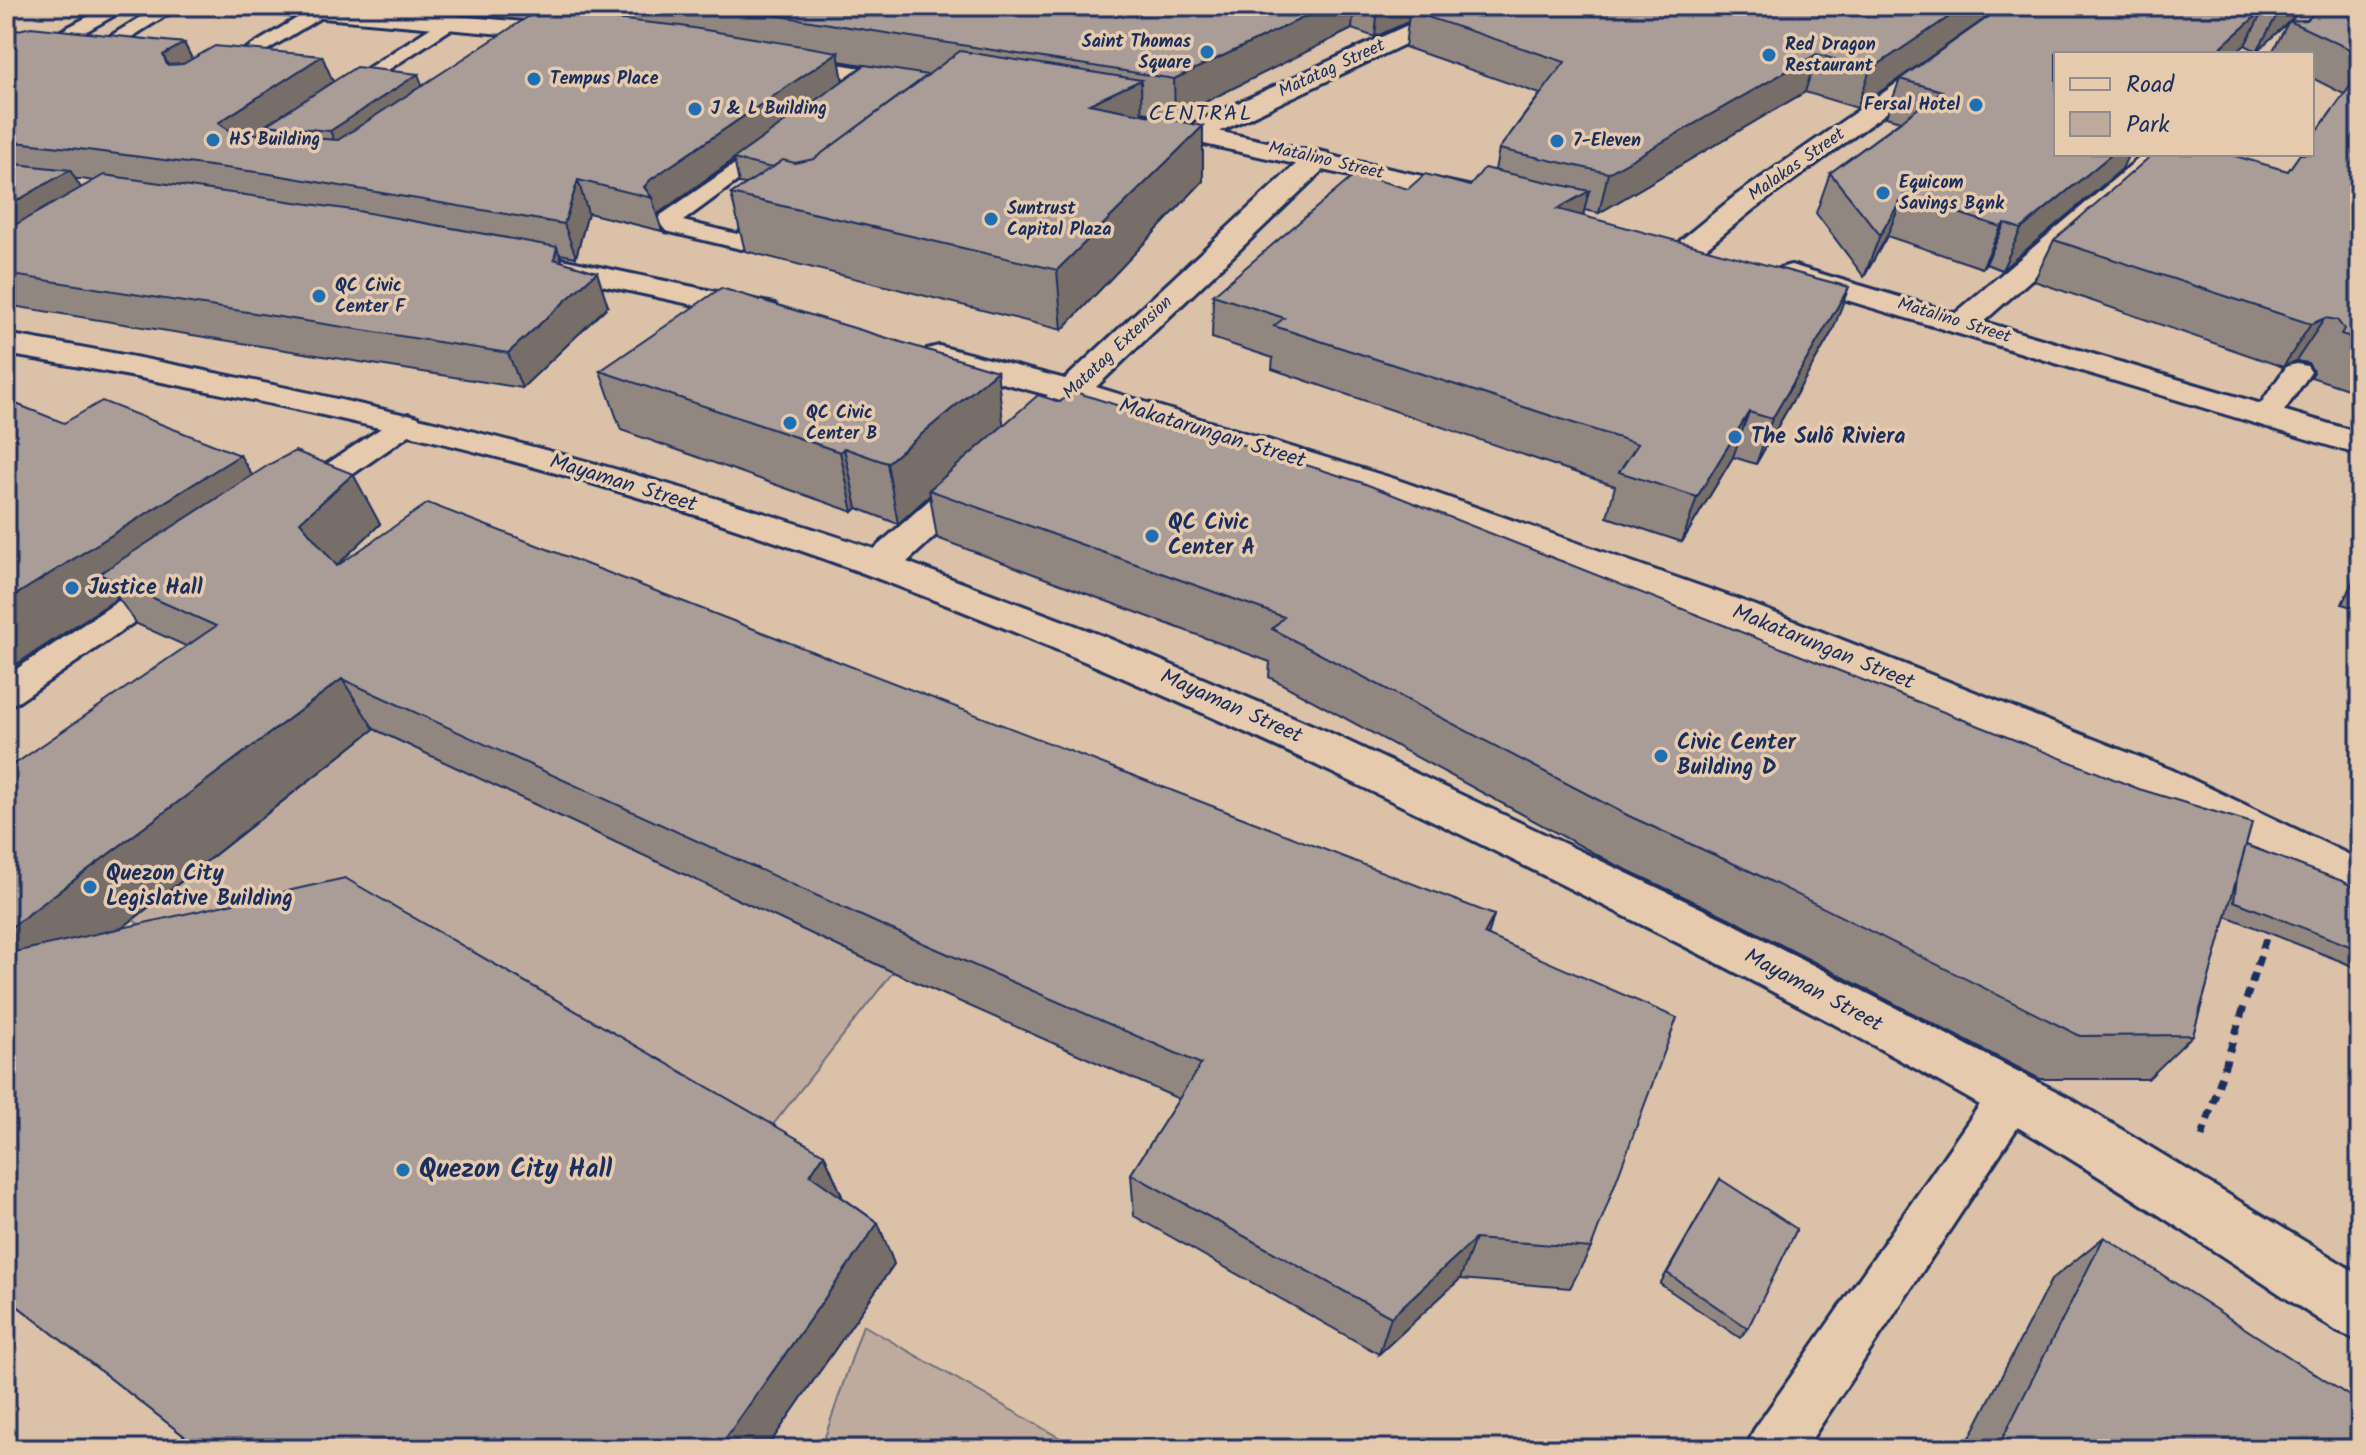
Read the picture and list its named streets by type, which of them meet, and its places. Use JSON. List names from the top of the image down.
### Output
{
  "streets": {
    "street": [
      "Matatag Street",
      "Matalino Street",
      "Malakas Street",
      "Matatag Extension",
      "Makatarungan Street",
      "Mayaman Street"
    ]
  },
  "crossings": [
    ["Matatag Street", "Matalino Street"],
    ["Matalino Street", "Matatag Extension"],
    ["Matatag Extension", "Makatarungan Street"],
    ["Matatag Extension", "Mayaman Street"]
  ],
  "districts": ["CENTRAL"],
  "places": [
    "Saint Thomas Square",
    "Red Dragon Restaurant",
    "Tempus Place",
    "Fersal Hotel",
    "J & L Building",
    "HS Building",
    "7-Eleven",
    "Equicom Savings Bqnk",
    "Suntrust Capitol Plaza",
    "QC Civic Center F",
    "QC Civic Center B",
    "The Sulô Riviera",
    "QC Civic Center A",
    "Justice Hall",
    "Civic Center Building D",
    "Quezon City Legislative Building",
    "Quezon City Hall"
  ],
  "legend": ["Road", "Park"]
}
